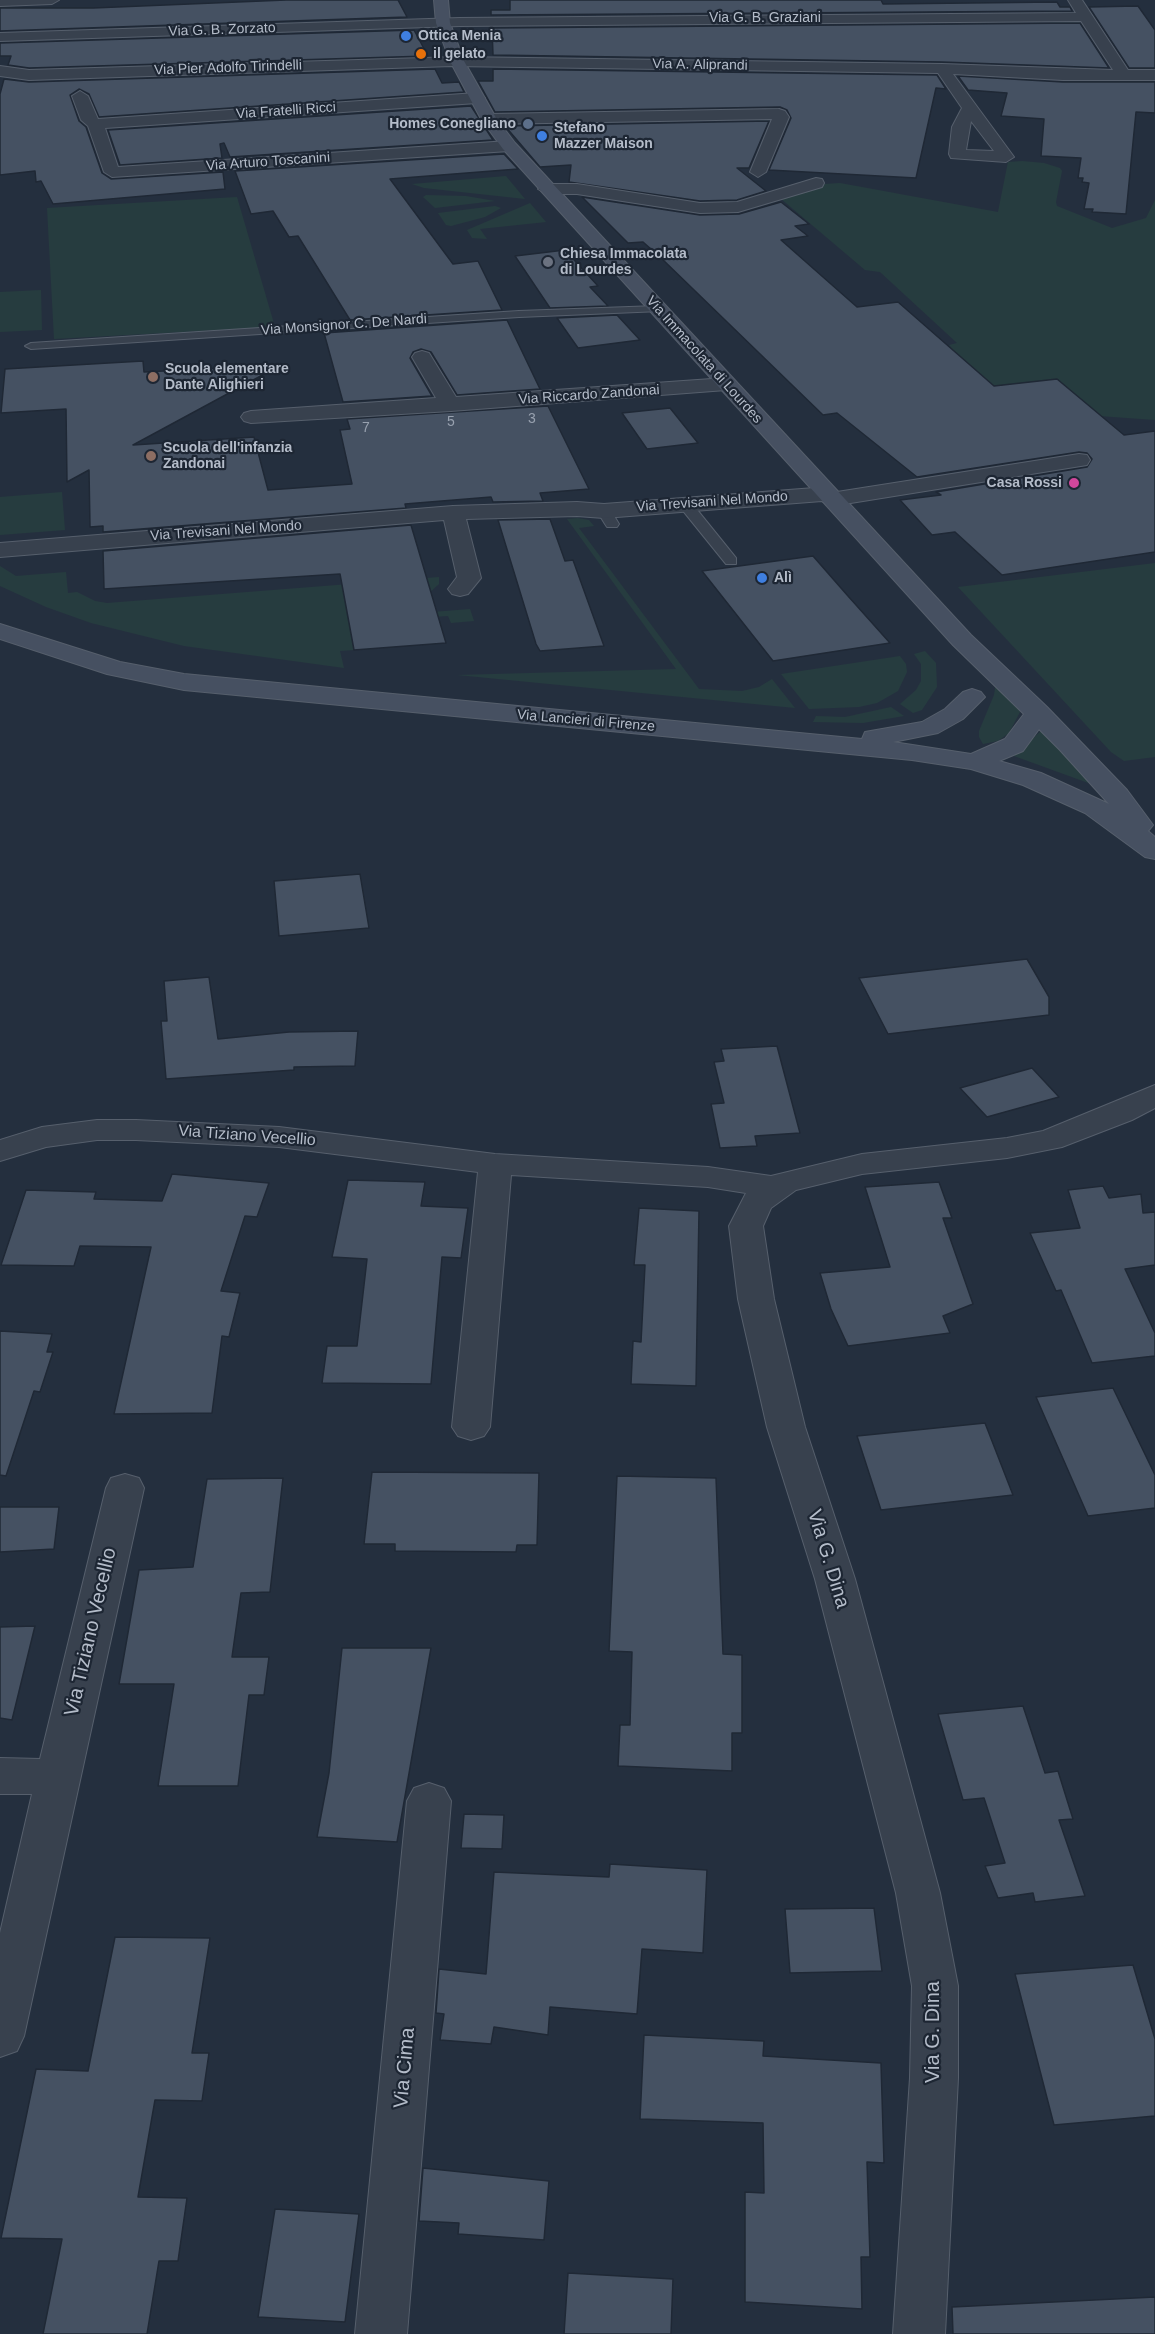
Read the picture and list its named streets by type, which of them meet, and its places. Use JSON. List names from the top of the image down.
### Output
{
  "streets": {
    "street": [
      "Via G. B. Graziani",
      "Via G. B. Zorzato",
      "Via A. Aliprandi",
      "Via Pier Adolfo Tirindelli",
      "Via Fratelli Ricci",
      "Via Arturo Toscanini",
      "Via Immacolata di Lourdes",
      "Via Riccardo Zandonai",
      "Via Trevisani Nel Mondo",
      "Via Lancieri di Firenze",
      "Via Tiziano Vecellio",
      "Via G. Dina",
      "Via Cima"
    ],
    "lane": ["Via Monsignor C. De Nardi"]
  },
  "crossings": [
    ["Via G. B. Graziani", "Via G. B. Zorzato"],
    ["Via G. B. Graziani", "Via Immacolata di Lourdes"],
    ["Via G. B. Zorzato", "Via Immacolata di Lourdes"],
    ["Via A. Aliprandi", "Via Pier Adolfo Tirindelli"],
    ["Via A. Aliprandi", "Via Immacolata di Lourdes"],
    ["Via Pier Adolfo Tirindelli", "Via Immacolata di Lourdes"],
    ["Via Fratelli Ricci", "Via Arturo Toscanini"],
    ["Via Fratelli Ricci", "Via Immacolata di Lourdes"],
    ["Via Arturo Toscanini", "Via Immacolata di Lourdes"],
    ["Via Monsignor C. De Nardi", "Via Immacolata di Lourdes"],
    ["Via Immacolata di Lourdes", "Via Riccardo Zandonai"],
    ["Via Immacolata di Lourdes", "Via Trevisani Nel Mondo"],
    ["Via Immacolata di Lourdes", "Via Lancieri di Firenze"],
    ["Via Tiziano Vecellio", "Via G. Dina"]
  ],
  "places": [
    "Ottica Menia",
    "il gelato",
    "Homes Conegliano",
    "Stefano Mazzer Maison",
    "Chiesa Immacolata di Lourdes",
    "Scuola elementare Dante Alighieri",
    "Scuola dell'infanzia Zandonai",
    "Casa Rossi",
    "Alì"
  ],
  "house_numbers": ["3", "5", "7"]
}
